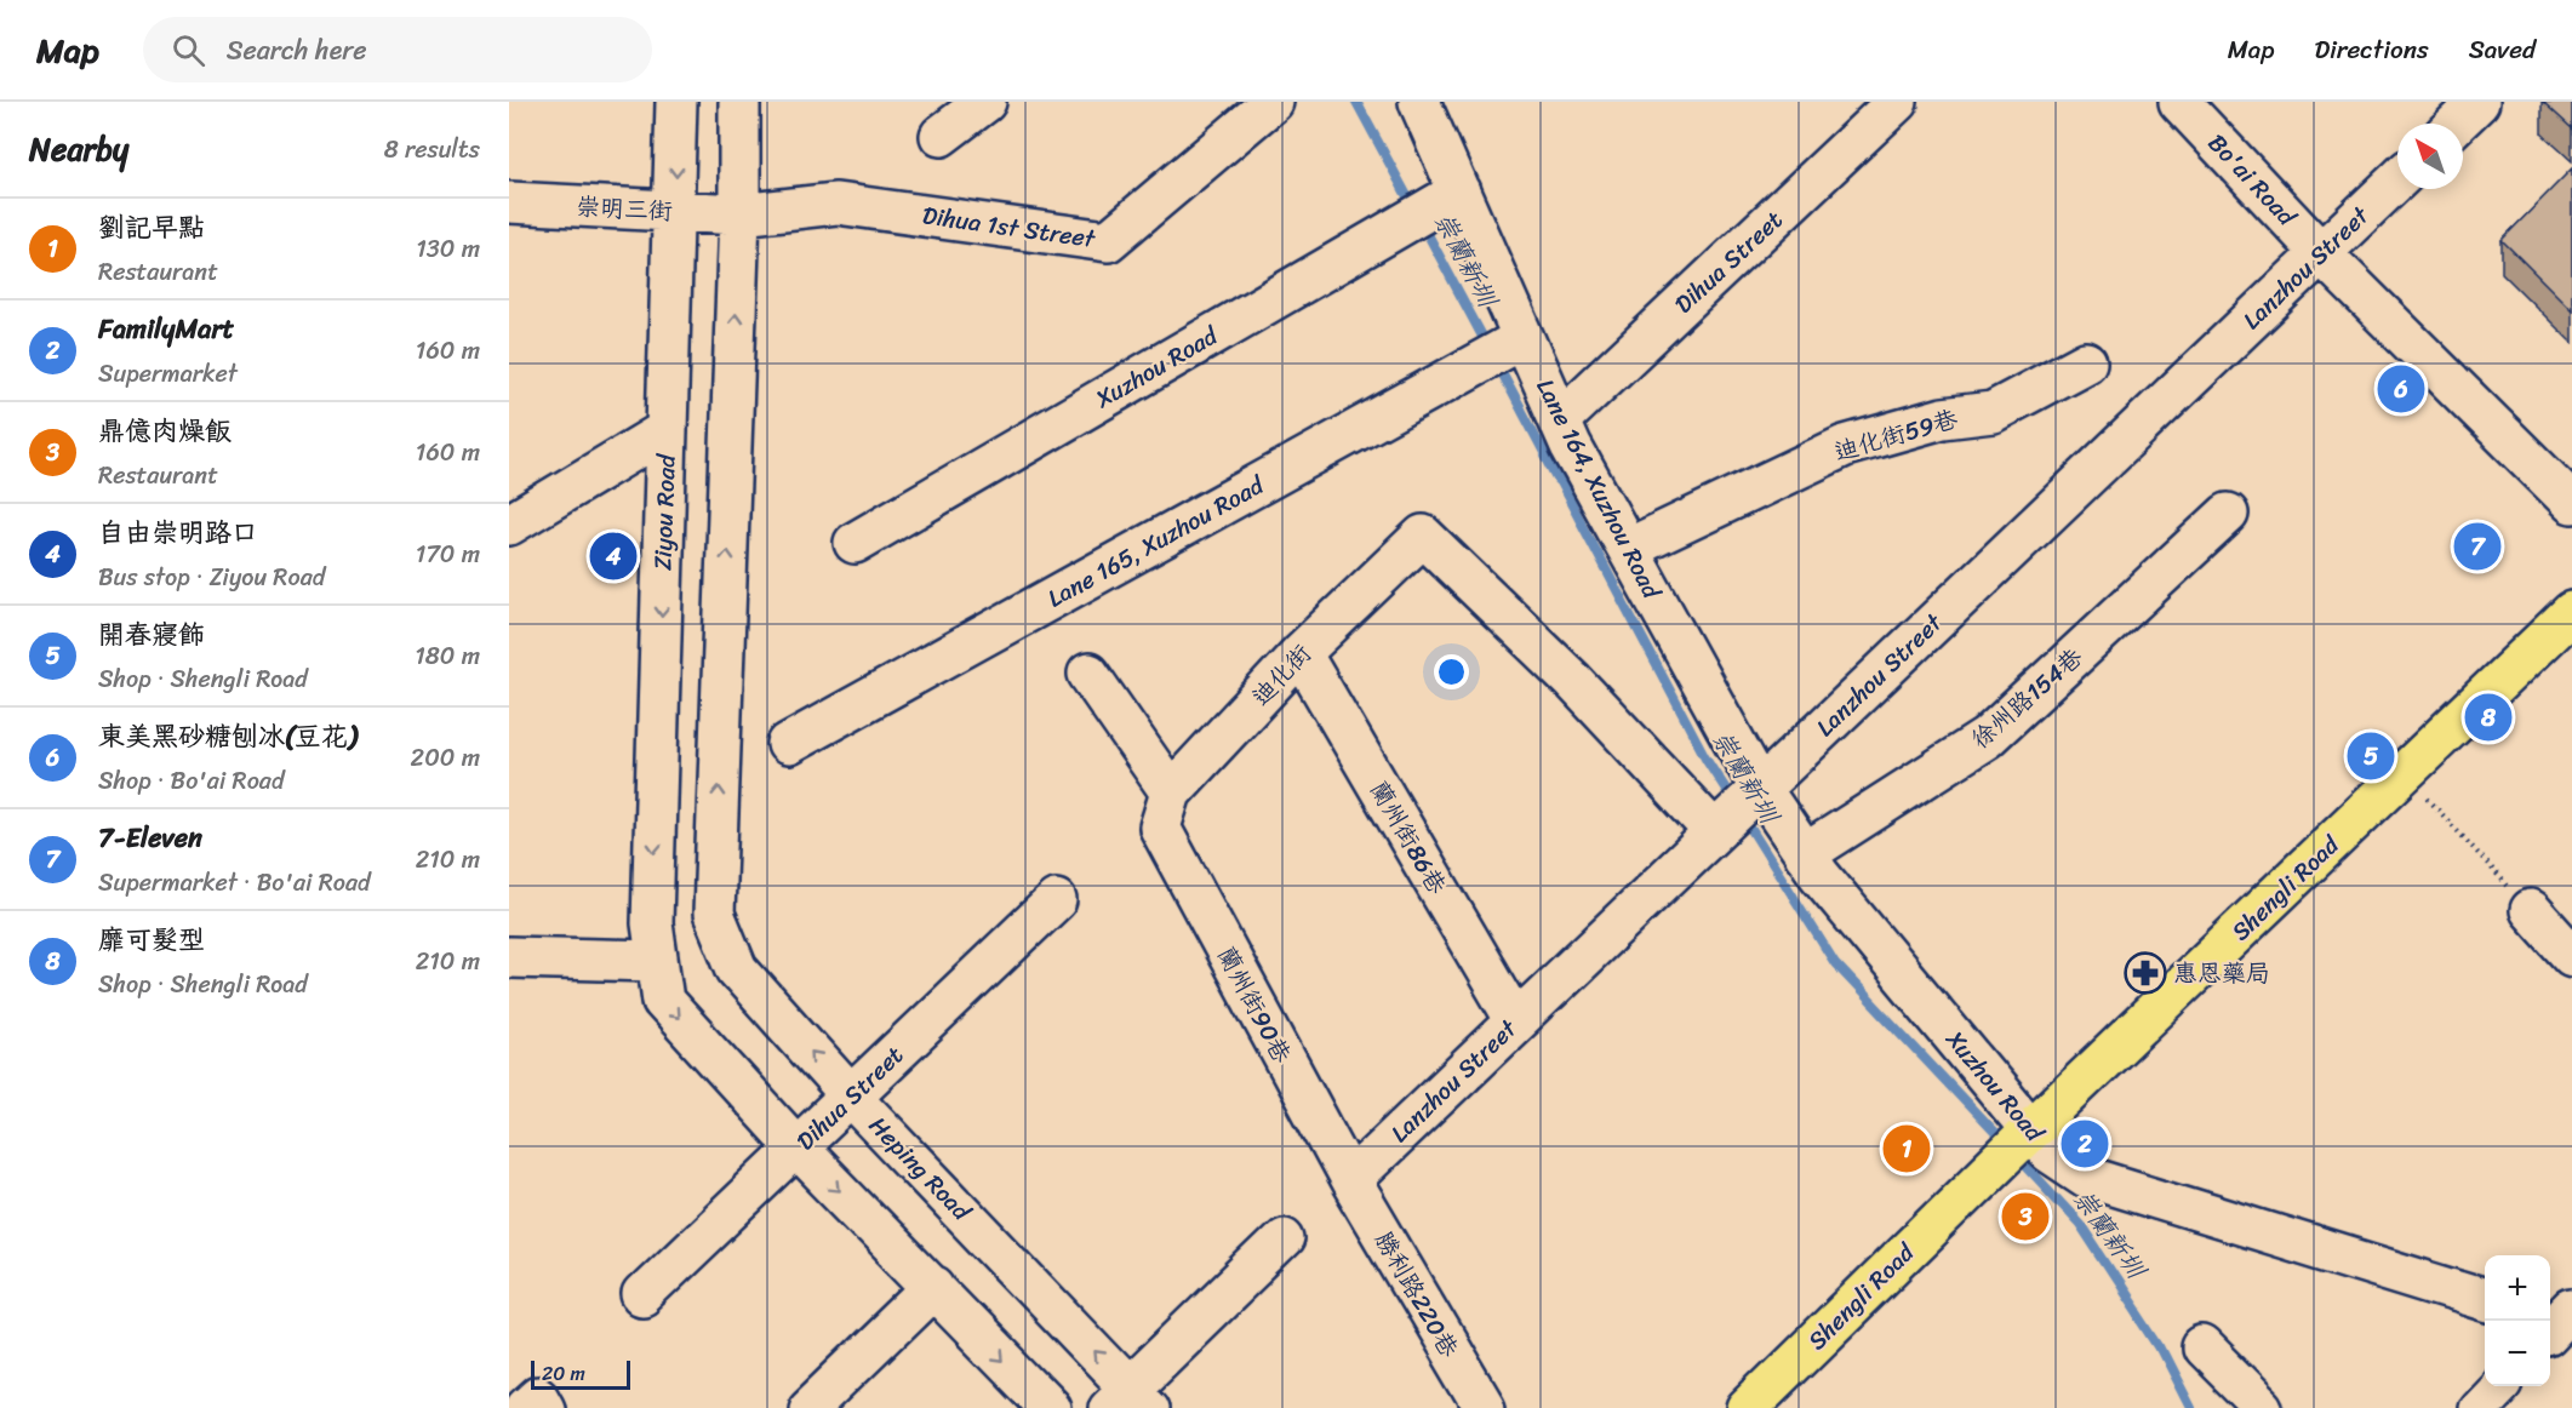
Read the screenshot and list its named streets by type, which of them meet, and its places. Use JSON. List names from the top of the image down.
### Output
{
  "streets": {
    "main road": ["Shengli Road"],
    "street": [
      "Bo'ai Road",
      "崇明三街",
      "Dihua 1st Street",
      "Dihua Street",
      "Lanzhou Street",
      "Xuzhou Road",
      "迪化街59巷",
      "Lane 164, Xuzhou Road",
      "Ziyou Road",
      "Lane 165, Xuzhou Road",
      "迪化街",
      "徐州路154巷",
      "蘭州街86巷",
      "蘭州街90巷",
      "Heping Road",
      "勝利路220巷"
    ]
  },
  "crossings": [
    ["Bo'ai Road", "Lanzhou Street"],
    ["崇明三街", "Dihua 1st Street"],
    ["崇明三街", "Ziyou Road"],
    ["崇明三街", "Heping Road"],
    ["Dihua 1st Street", "Heping Road"],
    ["Dihua Street", "Lane 164, Xuzhou Road"],
    ["Dihua Street", "Heping Road"],
    ["Lanzhou Street", "Xuzhou Road"],
    ["Lanzhou Street", "Lane 164, Xuzhou Road"],
    ["Lanzhou Street", "蘭州街86巷"],
    ["Lanzhou Street", "蘭州街90巷"],
    ["Lanzhou Street", "勝利路220巷"],
    ["Xuzhou Road", "Lane 164, Xuzhou Road"],
    ["Xuzhou Road", "迪化街"],
    ["Xuzhou Road", "徐州路154巷"],
    ["Xuzhou Road", "Shengli Road"],
    ["迪化街59巷", "Lane 164, Xuzhou Road"],
    ["Lane 164, Xuzhou Road", "Lane 165, Xuzhou Road"],
    ["迪化街", "蘭州街86巷"],
    ["迪化街", "蘭州街90巷"],
    ["蘭州街90巷", "勝利路220巷"]
  ],
  "one_way": ["Ziyou Road"],
  "water": ["崇蘭新圳"],
  "places": {
    "pharmacy": ["惠恩藥局"]
  },
  "scale_bar": "20 m",
  "north": "top left",
  "page": {
    "header": "Map",
    "search": "Search here",
    "nav": ["Map", "Directions", "Saved"],
    "heading": ["Nearby", "8 results"],
    "list": [
      {
        "mark": "1",
        "name": "劉記早點",
        "note": "Restaurant",
        "value": "130 m"
      },
      {
        "mark": "2",
        "name": "FamilyMart",
        "note": "Supermarket",
        "value": "160 m"
      },
      {
        "mark": "3",
        "name": "鼎億肉燥飯",
        "note": "Restaurant",
        "value": "160 m"
      },
      {
        "mark": "4",
        "name": "自由崇明路口",
        "note": "Bus stop · Ziyou Road",
        "value": "170 m"
      },
      {
        "mark": "5",
        "name": "開春寢飾",
        "note": "Shop · Shengli Road",
        "value": "180 m"
      },
      {
        "mark": "6",
        "name": "東美黑砂糖刨冰(豆花)",
        "note": "Shop · Bo'ai Road",
        "value": "200 m"
      },
      {
        "mark": "7",
        "name": "7-Eleven",
        "note": "Supermarket · Bo'ai Road",
        "value": "210 m"
      },
      {
        "mark": "8",
        "name": "靡可髮型",
        "note": "Shop · Shengli Road",
        "value": "210 m"
      }
    ],
    "pins": [
      "6",
      "7",
      "4",
      "8",
      "5",
      "2",
      "1",
      "3"
    ],
    "map_buttons": ["+", "−"],
    "scale": "20 m"
  }
}
